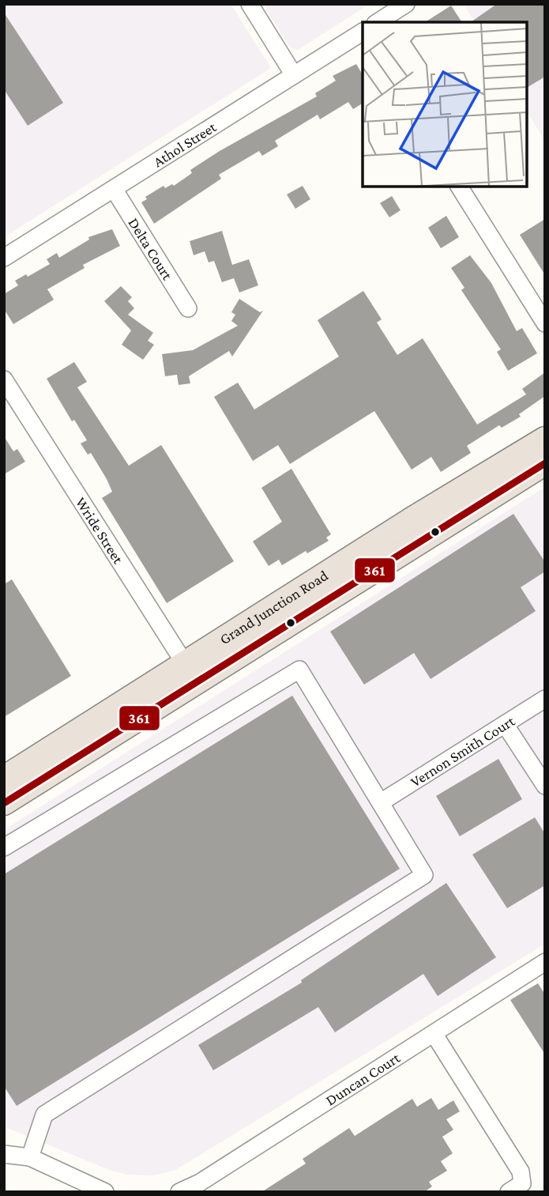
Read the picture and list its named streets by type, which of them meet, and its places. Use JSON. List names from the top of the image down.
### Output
{
  "streets": {
    "highway": ["Grand Junction Road"],
    "street": [
      "Athol Street",
      "Delta Court",
      "Wride Street",
      "Vernon Smith Court",
      "Duncan Court"
    ]
  },
  "crossings": [
    ["Athol Street", "Delta Court"],
    ["Wride Street", "Grand Junction Road"]
  ],
  "lines": ["transit line 361"]
}
